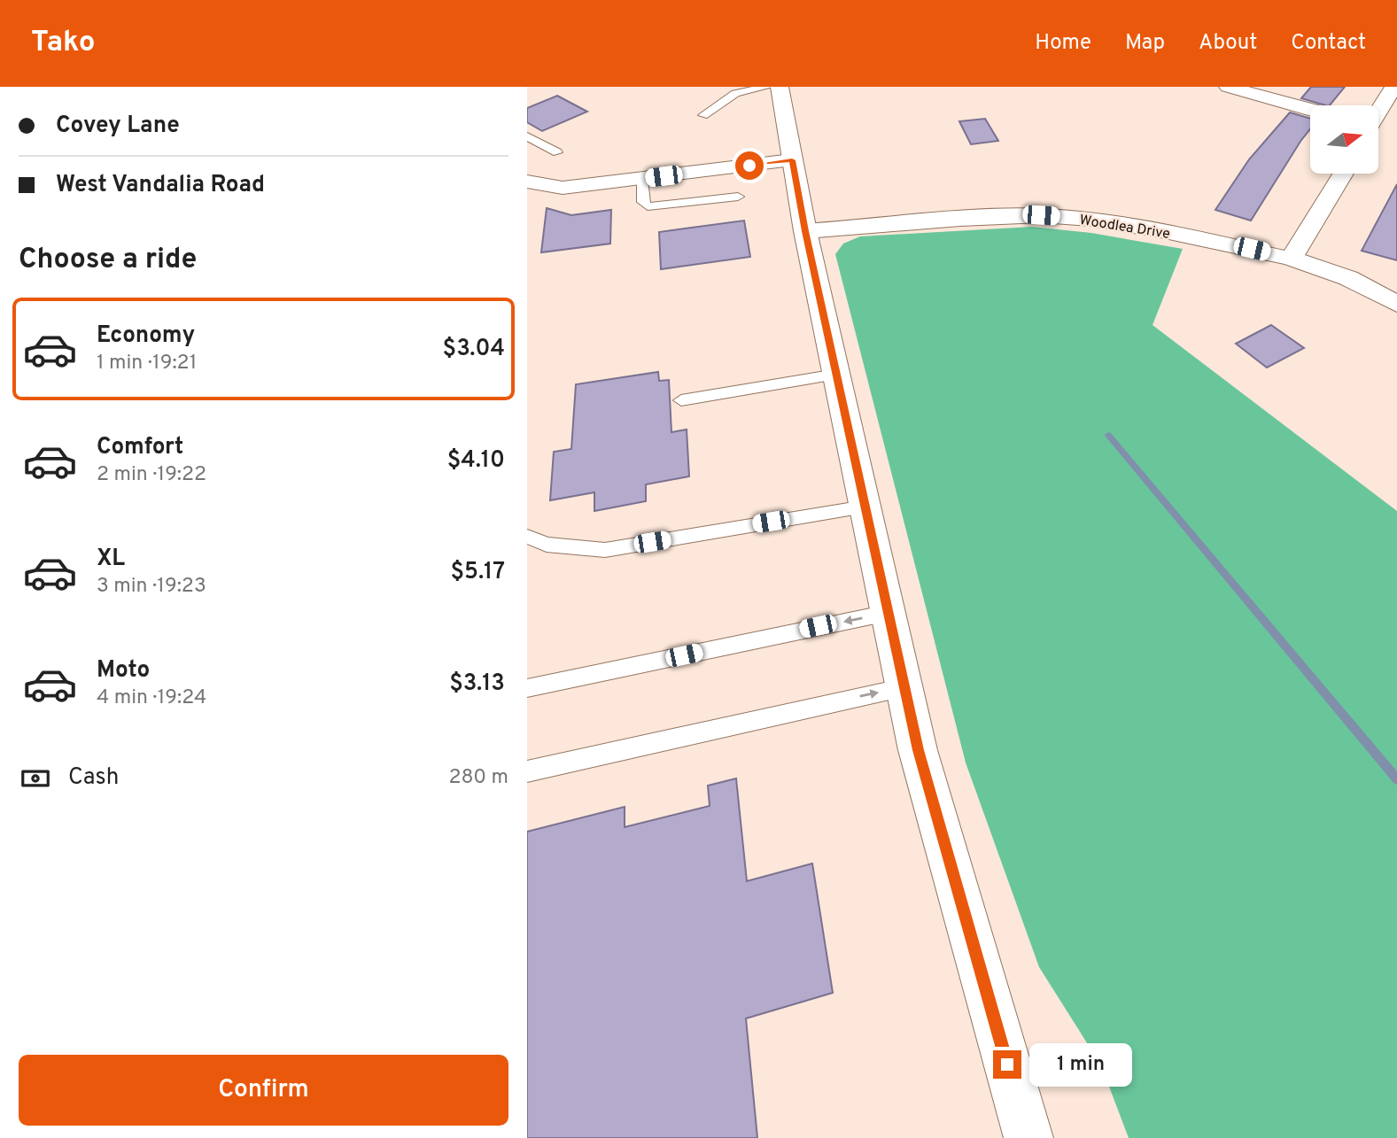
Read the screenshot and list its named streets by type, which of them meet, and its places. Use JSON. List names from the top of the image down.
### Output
{
  "streets": {
    "street": ["Woodlea Drive"]
  },
  "north": "right",
  "page": {
    "header": "Tako",
    "nav": [
      "Home",
      "Map",
      "About",
      "Contact"
    ],
    "banner": ["Covey Lane", "West Vandalia Road"],
    "heading": "Choose a ride",
    "list": [
      {
        "name": "Economy",
        "note": "1 min · 19:21",
        "value": "$3.04"
      },
      {
        "name": "Comfort",
        "note": "2 min · 19:22",
        "value": "$4.10"
      },
      {
        "name": "XL",
        "note": "3 min · 19:23",
        "value": "$5.17"
      },
      {
        "name": "Moto",
        "note": "4 min · 19:24",
        "value": "$3.13"
      }
    ],
    "pay": ["Cash", "280 m"],
    "buttons": "Confirm",
    "bubble": "1 min"
  }
}
